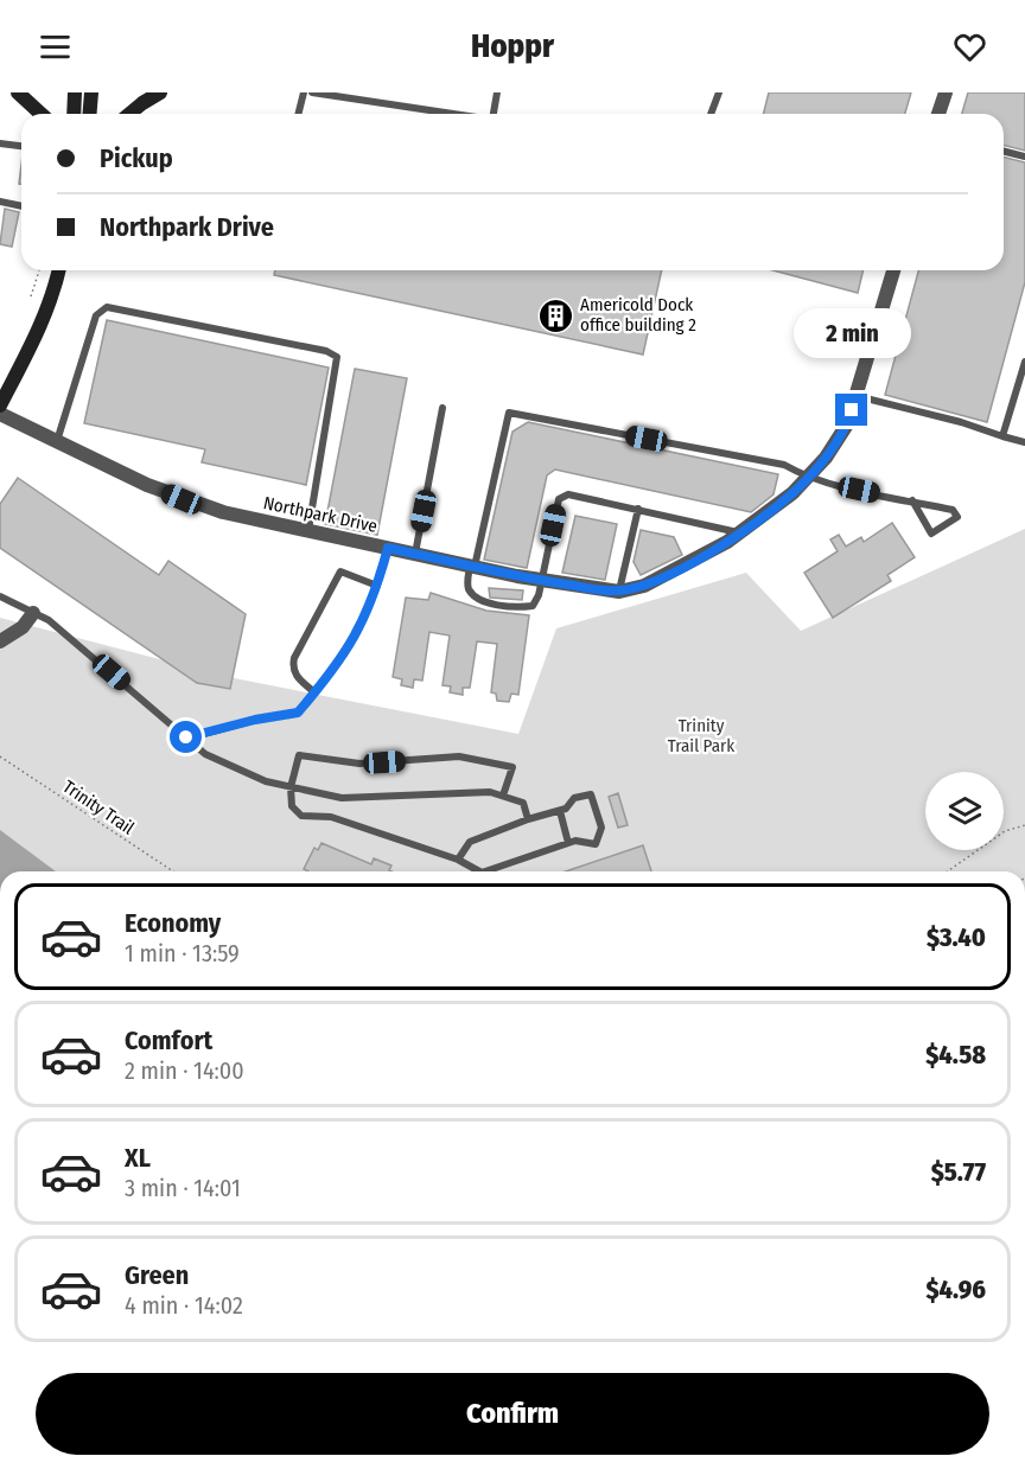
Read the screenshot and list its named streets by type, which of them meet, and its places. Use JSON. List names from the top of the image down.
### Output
{
  "streets": {
    "street": ["Northpark Drive"],
    "path": ["Trinity Trail"]
  },
  "parks": ["Trinity Trail Park"],
  "places": {
    "building": ["Americold Dock office building 2"]
  },
  "page": {
    "header": "Hoppr",
    "banner": ["Pickup", "Northpark Drive"],
    "bubble": "2 min",
    "list": [
      {
        "name": "Economy",
        "note": "1 min · 13:59",
        "value": "$3.40"
      },
      {
        "name": "Comfort",
        "note": "2 min · 14:00",
        "value": "$4.58"
      },
      {
        "name": "XL",
        "note": "3 min · 14:01",
        "value": "$5.77"
      },
      {
        "name": "Green",
        "note": "4 min · 14:02",
        "value": "$4.96"
      }
    ],
    "buttons": "Confirm"
  }
}
